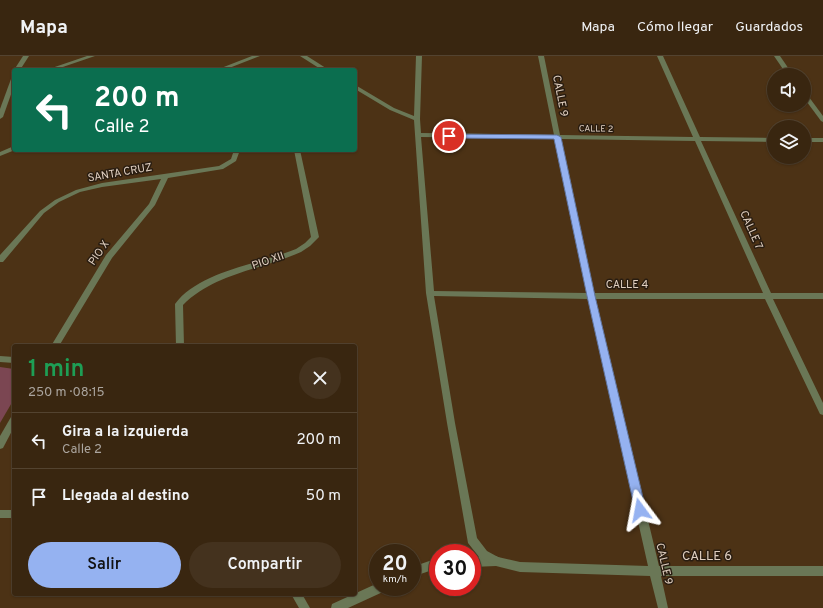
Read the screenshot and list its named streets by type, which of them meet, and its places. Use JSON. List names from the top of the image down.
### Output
{
  "streets": {
    "street": [
      "CALLE 9",
      "CALLE 2",
      "SANTA CRUZ",
      "CALLE 7",
      "PIO X",
      "PIO XII",
      "CALLE 4",
      "CALLE 6"
    ]
  },
  "crossings": [
    ["CALLE 9", "CALLE 2"],
    ["CALLE 9", "CALLE 4"],
    ["CALLE 9", "CALLE 6"],
    ["CALLE 2", "CALLE 7"],
    ["SANTA CRUZ", "PIO X"],
    ["CALLE 7", "CALLE 4"]
  ],
  "page": {
    "header": "Mapa",
    "nav": ["Mapa", "Cómo llegar", "Guardados"],
    "turn": ["200 m", "Calle 2"],
    "heading": ["1 min", "250 m · 08:15"],
    "list": [
      {
        "name": "Gira a la izquierda",
        "note": "Calle 2",
        "value": "200 m"
      },
      {
        "name": "Llegada al destino",
        "value": "50 m"
      }
    ],
    "buttons": ["Salir", "Compartir"],
    "speed": "20 km/h",
    "limit": "30"
  }
}
